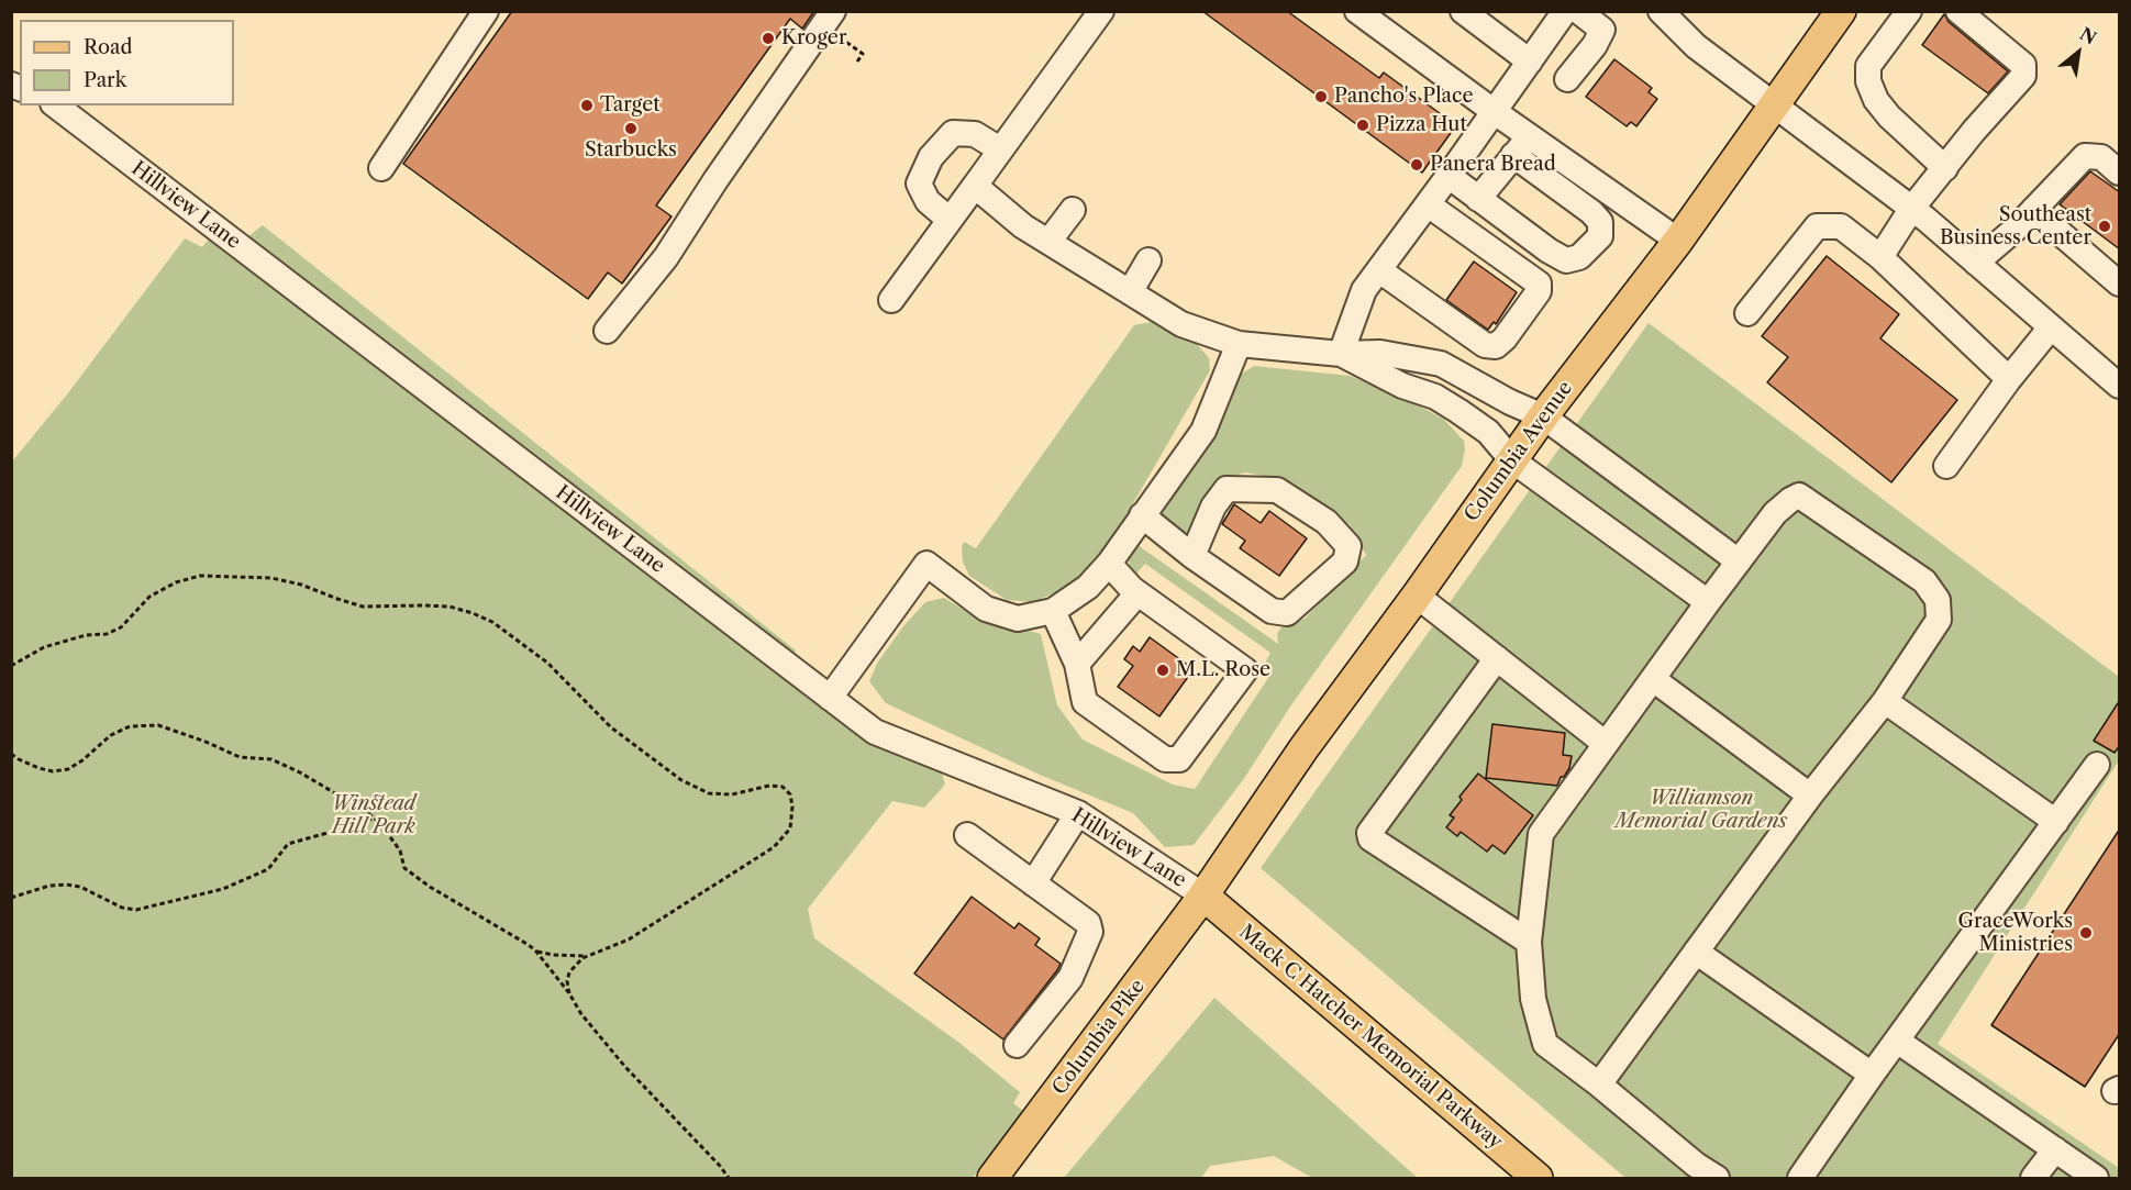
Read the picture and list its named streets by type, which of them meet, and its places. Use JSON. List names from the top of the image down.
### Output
{
  "streets": {
    "main road": ["Columbia Avenue", "Columbia Pike", "Mack C Hatcher Memorial Parkway"],
    "street": ["Hillview Lane"]
  },
  "crossings": [
    ["Hillview Lane", "Columbia Avenue"],
    ["Hillview Lane", "Columbia Pike"],
    ["Hillview Lane", "Mack C Hatcher Memorial Parkway"],
    ["Columbia Avenue", "Columbia Pike"],
    ["Columbia Avenue", "Mack C Hatcher Memorial Parkway"],
    ["Columbia Pike", "Mack C Hatcher Memorial Parkway"]
  ],
  "parks": ["Williamson Memorial Gardens", "Winstead Hill Park"],
  "places": [
    "Kroger",
    "Pancho's Place",
    "Target",
    "Pizza Hut",
    "Starbucks",
    "Panera Bread",
    "Southeast Business Center",
    "M.L. Rose",
    "GraceWorks Ministries"
  ],
  "legend": ["Road", "Park"],
  "north": "top right"
}
